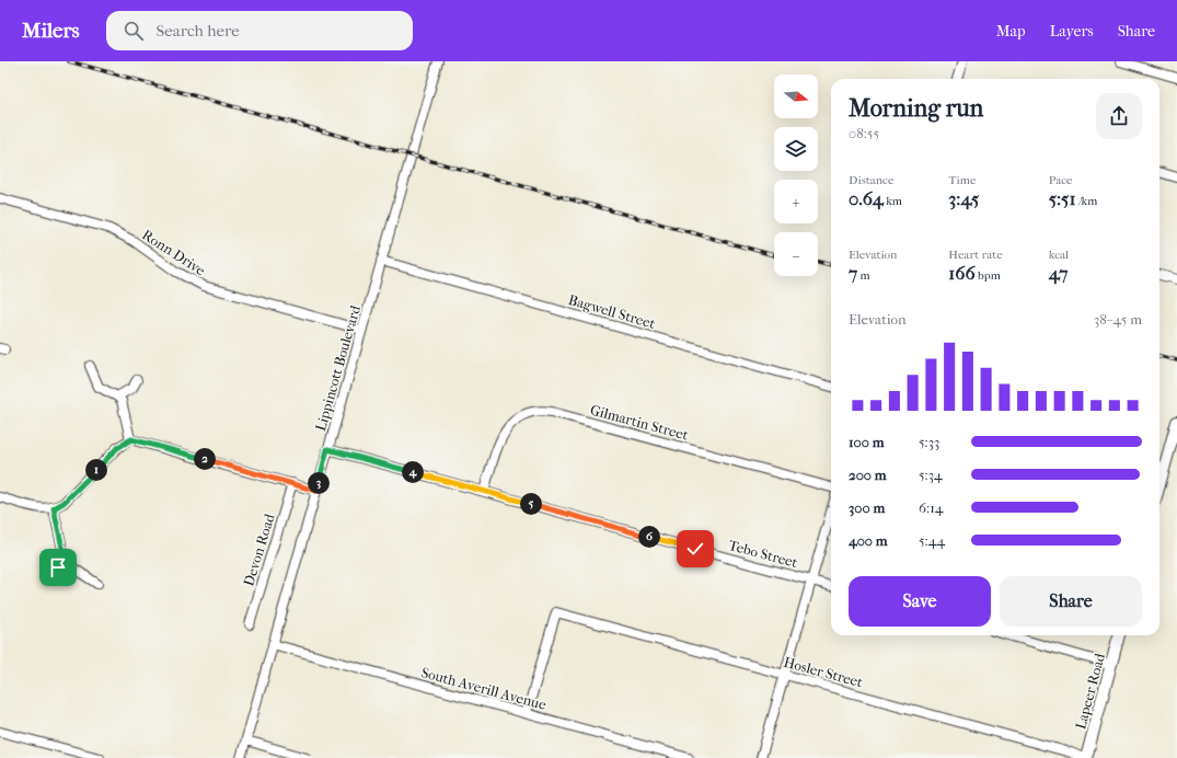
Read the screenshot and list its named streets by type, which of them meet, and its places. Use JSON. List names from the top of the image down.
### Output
{
  "streets": {
    "main road": ["Lapeer Road"],
    "street": [
      "Ronn Drive",
      "Bagwell Street",
      "Lippincott Boulevard",
      "Gilmartin Street",
      "Devon Road",
      "Tebo Street",
      "Hosler Street",
      "South Averill Avenue"
    ]
  },
  "crossings": [
    ["Ronn Drive", "Lippincott Boulevard"],
    ["Bagwell Street", "Lippincott Boulevard"],
    ["Lippincott Boulevard", "Tebo Street"],
    ["Lippincott Boulevard", "South Averill Avenue"],
    ["Gilmartin Street", "Tebo Street"],
    ["Hosler Street", "South Averill Avenue"],
    ["Hosler Street", "Lapeer Road"]
  ],
  "north": "right",
  "page": {
    "header": "Milers",
    "search": "Search here",
    "nav": ["Map", "Layers", "Share"],
    "map_buttons": ["+", "−"],
    "heading": ["Morning run", "08:55"],
    "stats": [
      ["Distance", "0.64 km"],
      ["Time", "3:45"],
      ["Pace", "5:51 /km"],
      ["Elevation", "7 m"],
      ["Heart rate", "166 bpm"],
      ["kcal", "47"]
    ],
    "chart": ["Elevation", "38–45 m"],
    "list": [
      {
        "name": "100 m",
        "note": "5:33"
      },
      {
        "name": "200 m",
        "note": "5:34"
      },
      {
        "name": "300 m",
        "note": "6:14"
      },
      {
        "name": "400 m",
        "note": "5:44"
      }
    ],
    "pins": [
      "2",
      "1",
      "4",
      "3",
      "5",
      "6"
    ],
    "buttons": ["Save", "Share"]
  }
}
